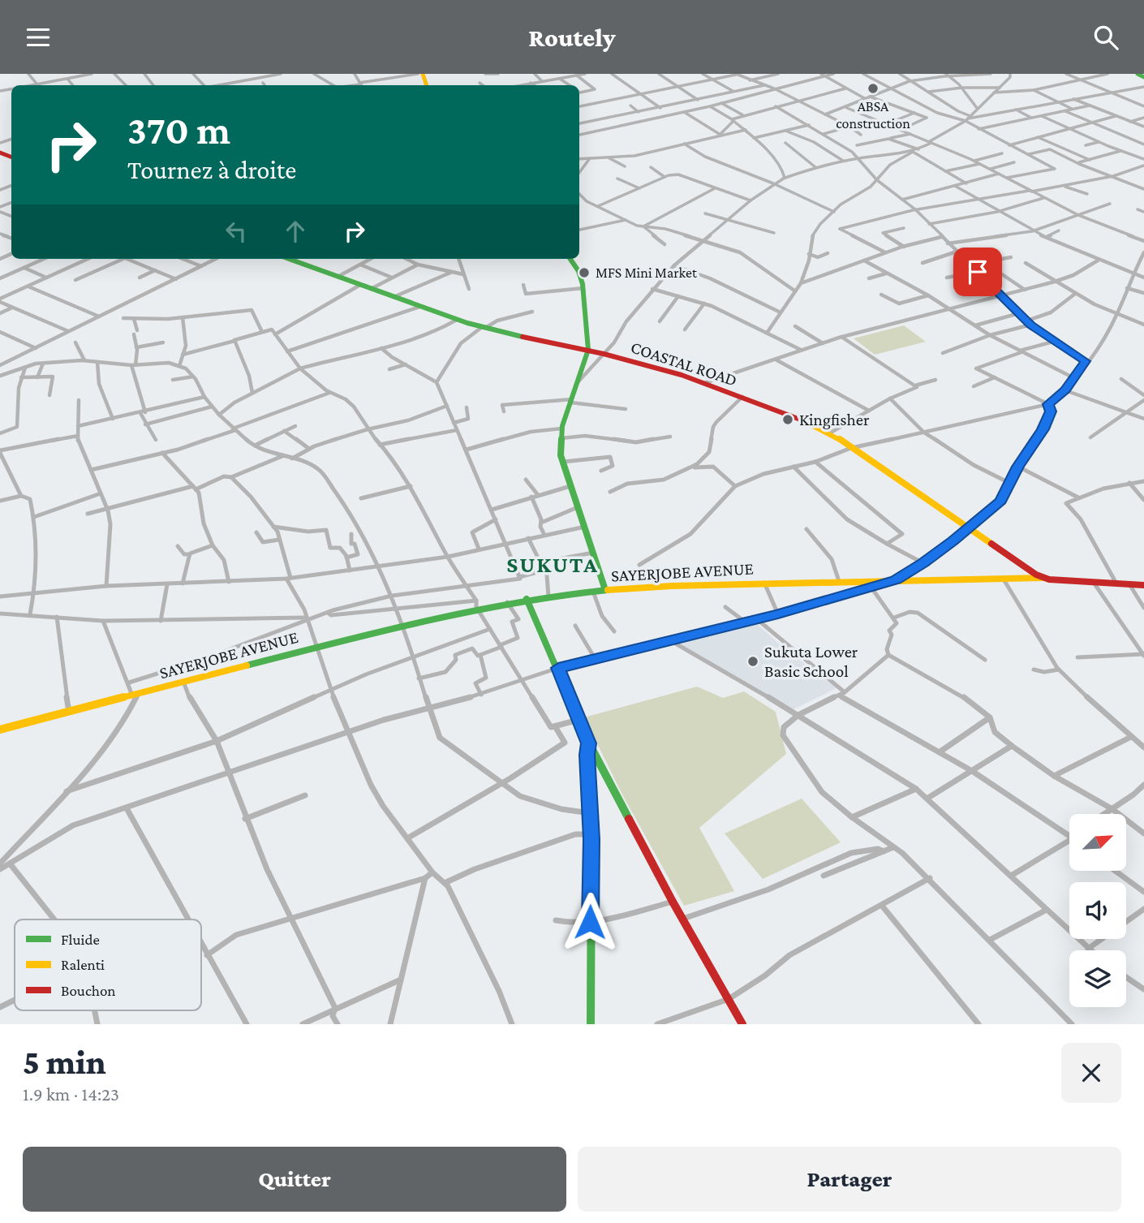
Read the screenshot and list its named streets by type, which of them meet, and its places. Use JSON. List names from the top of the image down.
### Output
{
  "streets": {
    "street": ["COASTAL ROAD", "SAYERJOBE AVENUE"]
  },
  "crossings": [
    ["COASTAL ROAD", "SAYERJOBE AVENUE"]
  ],
  "districts": ["SUKUTA"],
  "places": [
    "ABSA construction",
    "MFS Mini Market",
    "Kingfisher",
    "Sukuta Lower Basic School"
  ],
  "legend": ["Fluide", "Ralenti", "Bouchon"],
  "north": "top right",
  "page": {
    "header": "Routely",
    "turn": ["370 m", "Tournez à droite"],
    "heading": ["5 min", "1.9 km · 14:23"],
    "buttons": ["Quitter", "Partager"]
  }
}
